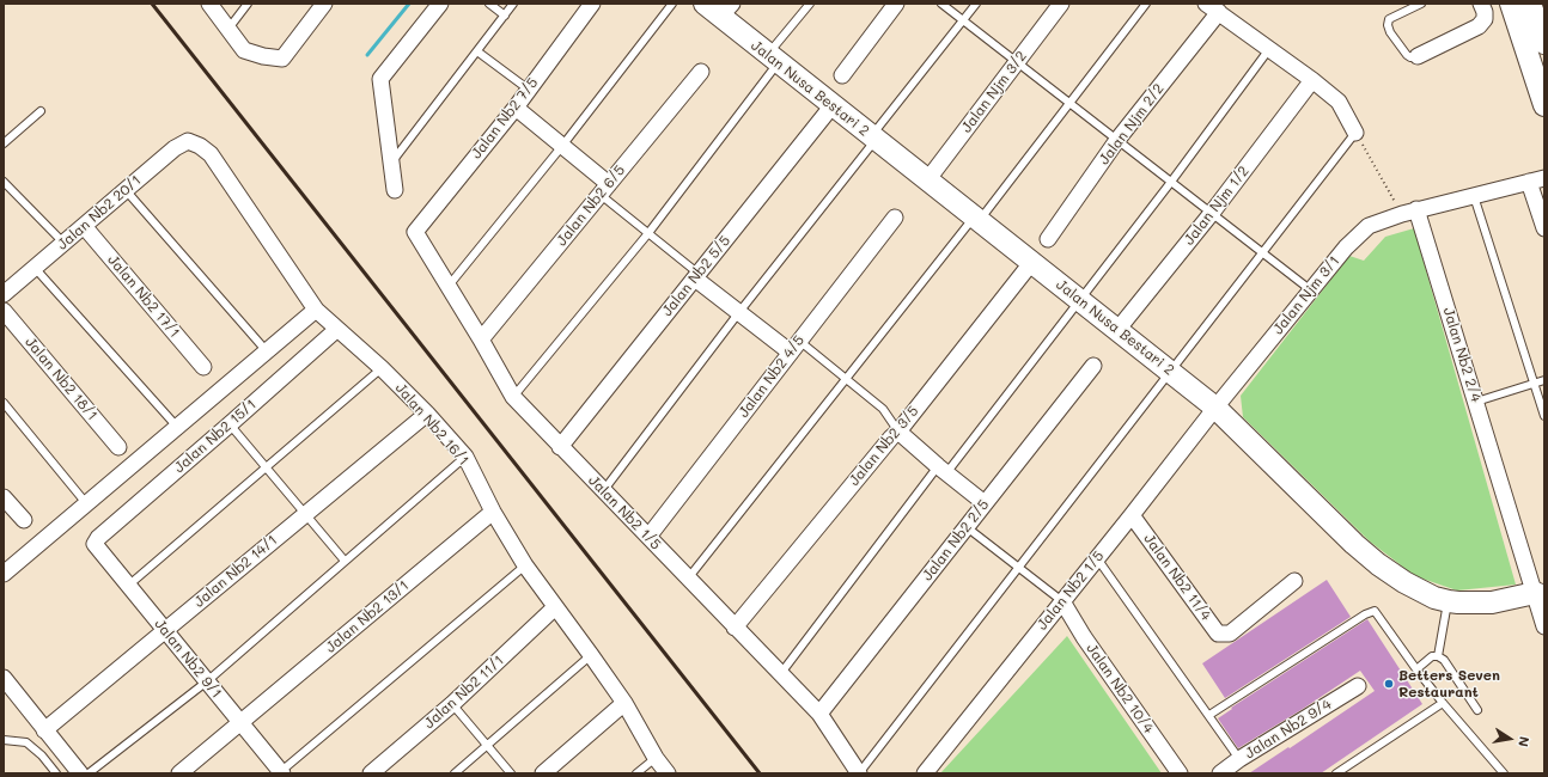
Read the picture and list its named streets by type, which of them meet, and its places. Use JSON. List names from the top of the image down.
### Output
{
  "streets": {
    "street": [
      "Jalan Nusa Bestari 2",
      "Jalan Njm 3/2",
      "Jalan Nb2 7/5",
      "Jalan Njm 2/2",
      "Jalan Nb2 6/5",
      "Jalan Njm 1/2",
      "Jalan Nb2 20/1",
      "Jalan Nb2 5/5",
      "Jalan Njm 3/1",
      "Jalan Nb2 17/1",
      "Jalan Nb2 2/4",
      "Jalan Nb2 4/5",
      "Jalan Nb2 18/1",
      "Jalan Nb2 16/1",
      "Jalan Nb2 15/1",
      "Jalan Nb2 3/5",
      "Jalan Nb2 1/5",
      "Jalan Nb2 2/5",
      "Jalan Nb2 14/1",
      "Jalan Nb2 11/4",
      "Jalan Nb2 13/1",
      "Jalan Nb2 9/1",
      "Jalan Nb2 10/4",
      "Jalan Nb2 11/1",
      "Jalan Nb2 9/4"
    ]
  },
  "crossings": [
    ["Jalan Nusa Bestari 2", "Jalan Njm 3/2"],
    ["Jalan Nusa Bestari 2", "Jalan Njm 1/2"],
    ["Jalan Nusa Bestari 2", "Jalan Nb2 5/5"],
    ["Jalan Nusa Bestari 2", "Jalan Njm 3/1"],
    ["Jalan Nusa Bestari 2", "Jalan Nb2 2/4"],
    ["Jalan Nusa Bestari 2", "Jalan Nb2 3/5"],
    ["Jalan Nusa Bestari 2", "Jalan Nb2 1/5"],
    ["Jalan Nb2 7/5", "Jalan Nb2 1/5"],
    ["Jalan Nb2 6/5", "Jalan Nb2 1/5"],
    ["Jalan Nb2 20/1", "Jalan Nb2 17/1"],
    ["Jalan Nb2 20/1", "Jalan Nb2 16/1"],
    ["Jalan Nb2 5/5", "Jalan Nb2 1/5"],
    ["Jalan Njm 3/1", "Jalan Nb2 2/4"],
    ["Jalan Njm 3/1", "Jalan Nb2 1/5"],
    ["Jalan Nb2 4/5", "Jalan Nb2 1/5"],
    ["Jalan Nb2 16/1", "Jalan Nb2 15/1"],
    ["Jalan Nb2 16/1", "Jalan Nb2 14/1"],
    ["Jalan Nb2 16/1", "Jalan Nb2 13/1"],
    ["Jalan Nb2 16/1", "Jalan Nb2 11/1"],
    ["Jalan Nb2 15/1", "Jalan Nb2 9/1"],
    ["Jalan Nb2 3/5", "Jalan Nb2 1/5"],
    ["Jalan Nb2 1/5", "Jalan Nb2 2/5"],
    ["Jalan Nb2 1/5", "Jalan Nb2 11/4"],
    ["Jalan Nb2 1/5", "Jalan Nb2 10/4"],
    ["Jalan Nb2 14/1", "Jalan Nb2 9/1"],
    ["Jalan Nb2 13/1", "Jalan Nb2 9/1"]
  ],
  "places": ["Betters Seven Restaurant"],
  "north": "right"
}
